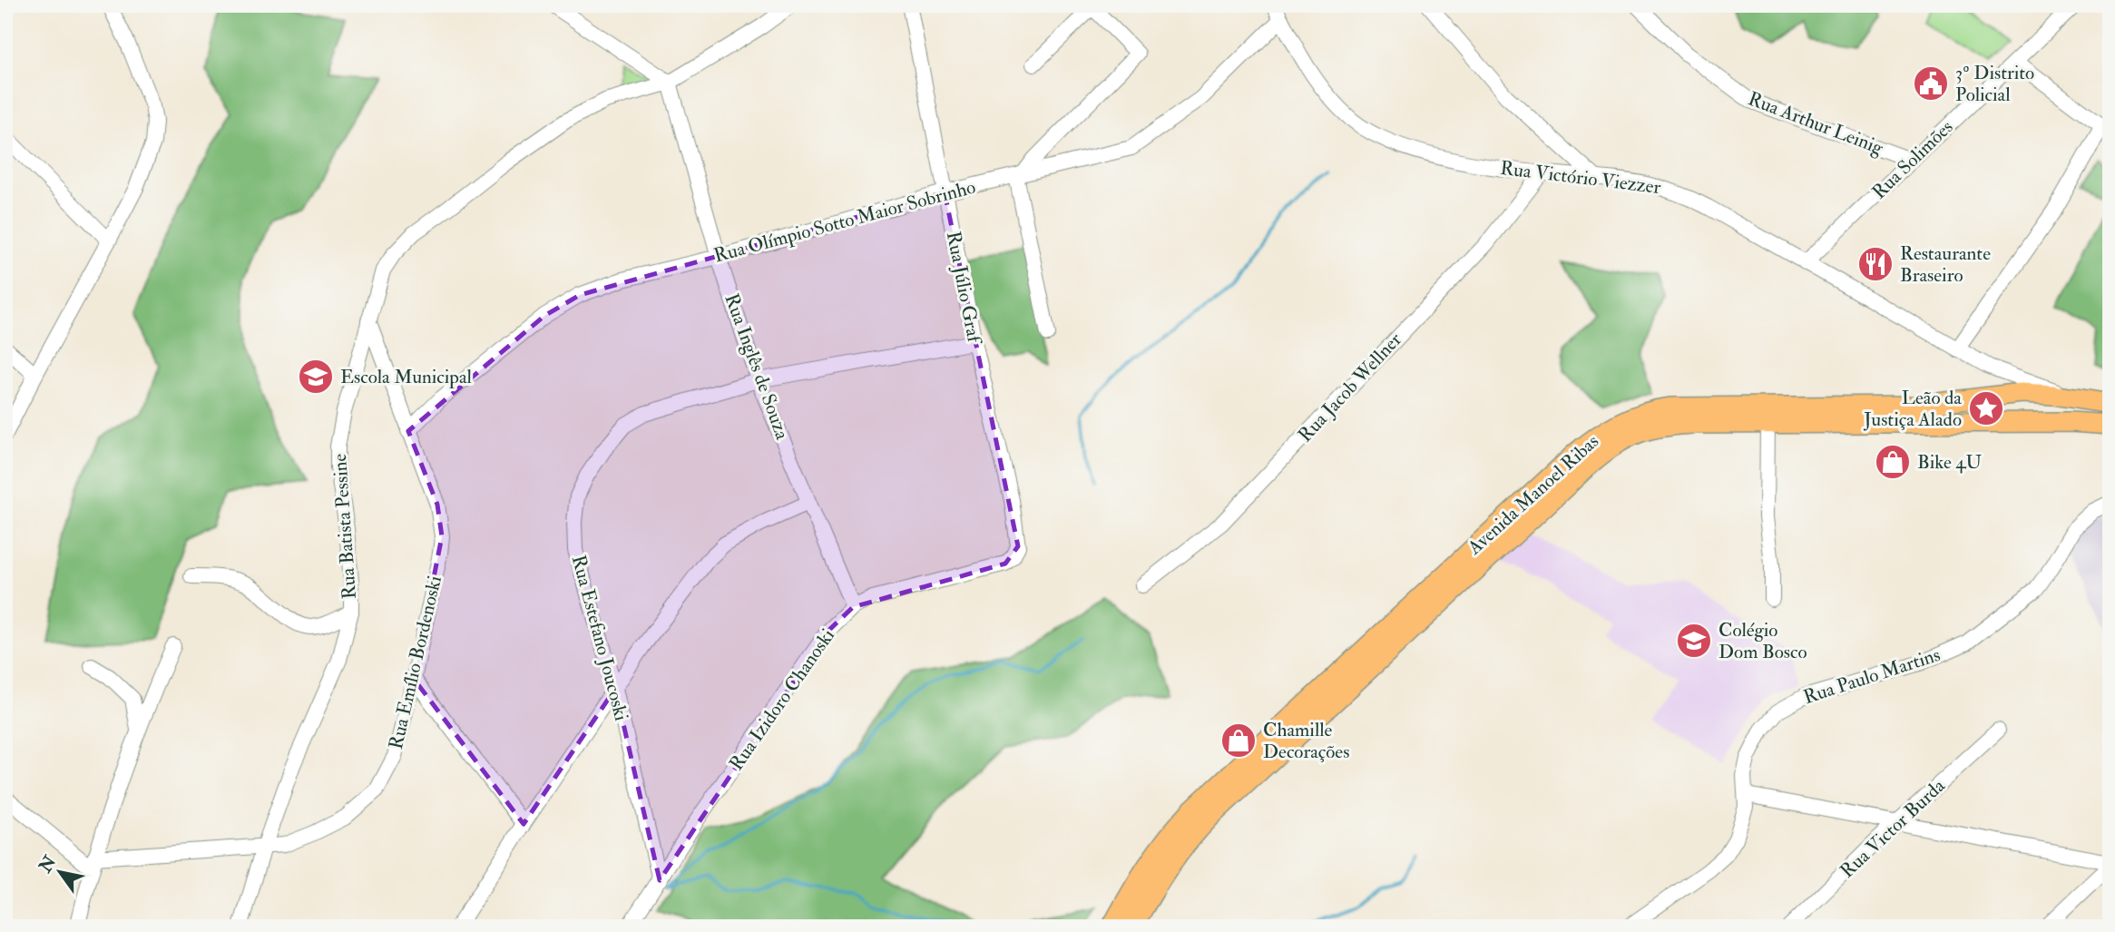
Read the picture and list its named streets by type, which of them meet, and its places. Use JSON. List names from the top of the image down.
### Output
{
  "streets": {
    "main road": ["Avenida Manoel Ribas"],
    "street": [
      "Rua Arthur Leinig",
      "Rua Solimões",
      "Rua Victório Viezzer",
      "Rua Olímpio Sotto Maior Sobrinho",
      "Rua Júlio Graf",
      "Rua Inglês de Souza",
      "Rua Jacob Wellner",
      "Rua Batista Pessine",
      "Rua Estefano Joucoski",
      "Rua Emílio Bordenoski",
      "Rua Paulo Martins",
      "Rua Izidoro Chanoski",
      "Rua Victor Burda"
    ]
  },
  "crossings": [
    ["Rua Arthur Leinig", "Rua Solimões"],
    ["Rua Solimões", "Rua Victório Viezzer"],
    ["Rua Victório Viezzer", "Rua Olímpio Sotto Maior Sobrinho"],
    ["Rua Victório Viezzer", "Rua Jacob Wellner"],
    ["Rua Victório Viezzer", "Avenida Manoel Ribas"],
    ["Rua Olímpio Sotto Maior Sobrinho", "Rua Júlio Graf"],
    ["Rua Olímpio Sotto Maior Sobrinho", "Rua Inglês de Souza"],
    ["Rua Olímpio Sotto Maior Sobrinho", "Rua Emílio Bordenoski"],
    ["Rua Júlio Graf", "Rua Estefano Joucoski"],
    ["Rua Júlio Graf", "Rua Izidoro Chanoski"],
    ["Rua Inglês de Souza", "Rua Batista Pessine"],
    ["Rua Inglês de Souza", "Rua Estefano Joucoski"],
    ["Rua Inglês de Souza", "Rua Izidoro Chanoski"],
    ["Rua Batista Pessine", "Rua Emílio Bordenoski"],
    ["Rua Estefano Joucoski", "Rua Izidoro Chanoski"]
  ],
  "places": {
    "public building": ["3º Distrito Policial"],
    "restaurant": ["Restaurante Braseiro"],
    "school or university": ["Escola Municipal", "Colégio Dom Bosco"],
    "place": ["Leão da Justiça Alado"],
    "shop": ["Bike 4U", "Chamille Decorações"]
  },
  "north": "top left"
}
